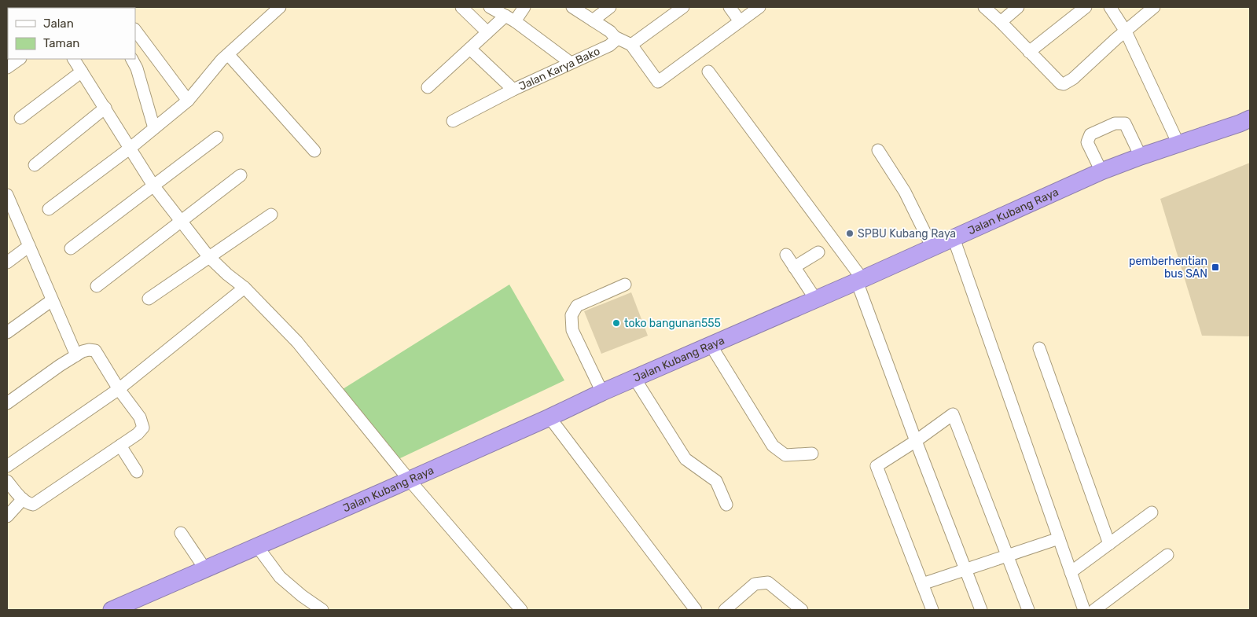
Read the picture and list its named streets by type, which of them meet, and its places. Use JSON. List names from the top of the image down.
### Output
{
  "streets": {
    "highway": ["Jalan Kubang Raya"],
    "street": ["Jalan Karya Bako"]
  },
  "places": {
    "other": ["SPBU Kubang Raya", "toko bangunan555"],
    "transit": ["pemberhentian bus SAN"]
  },
  "legend": ["Jalan", "Taman"]
}
